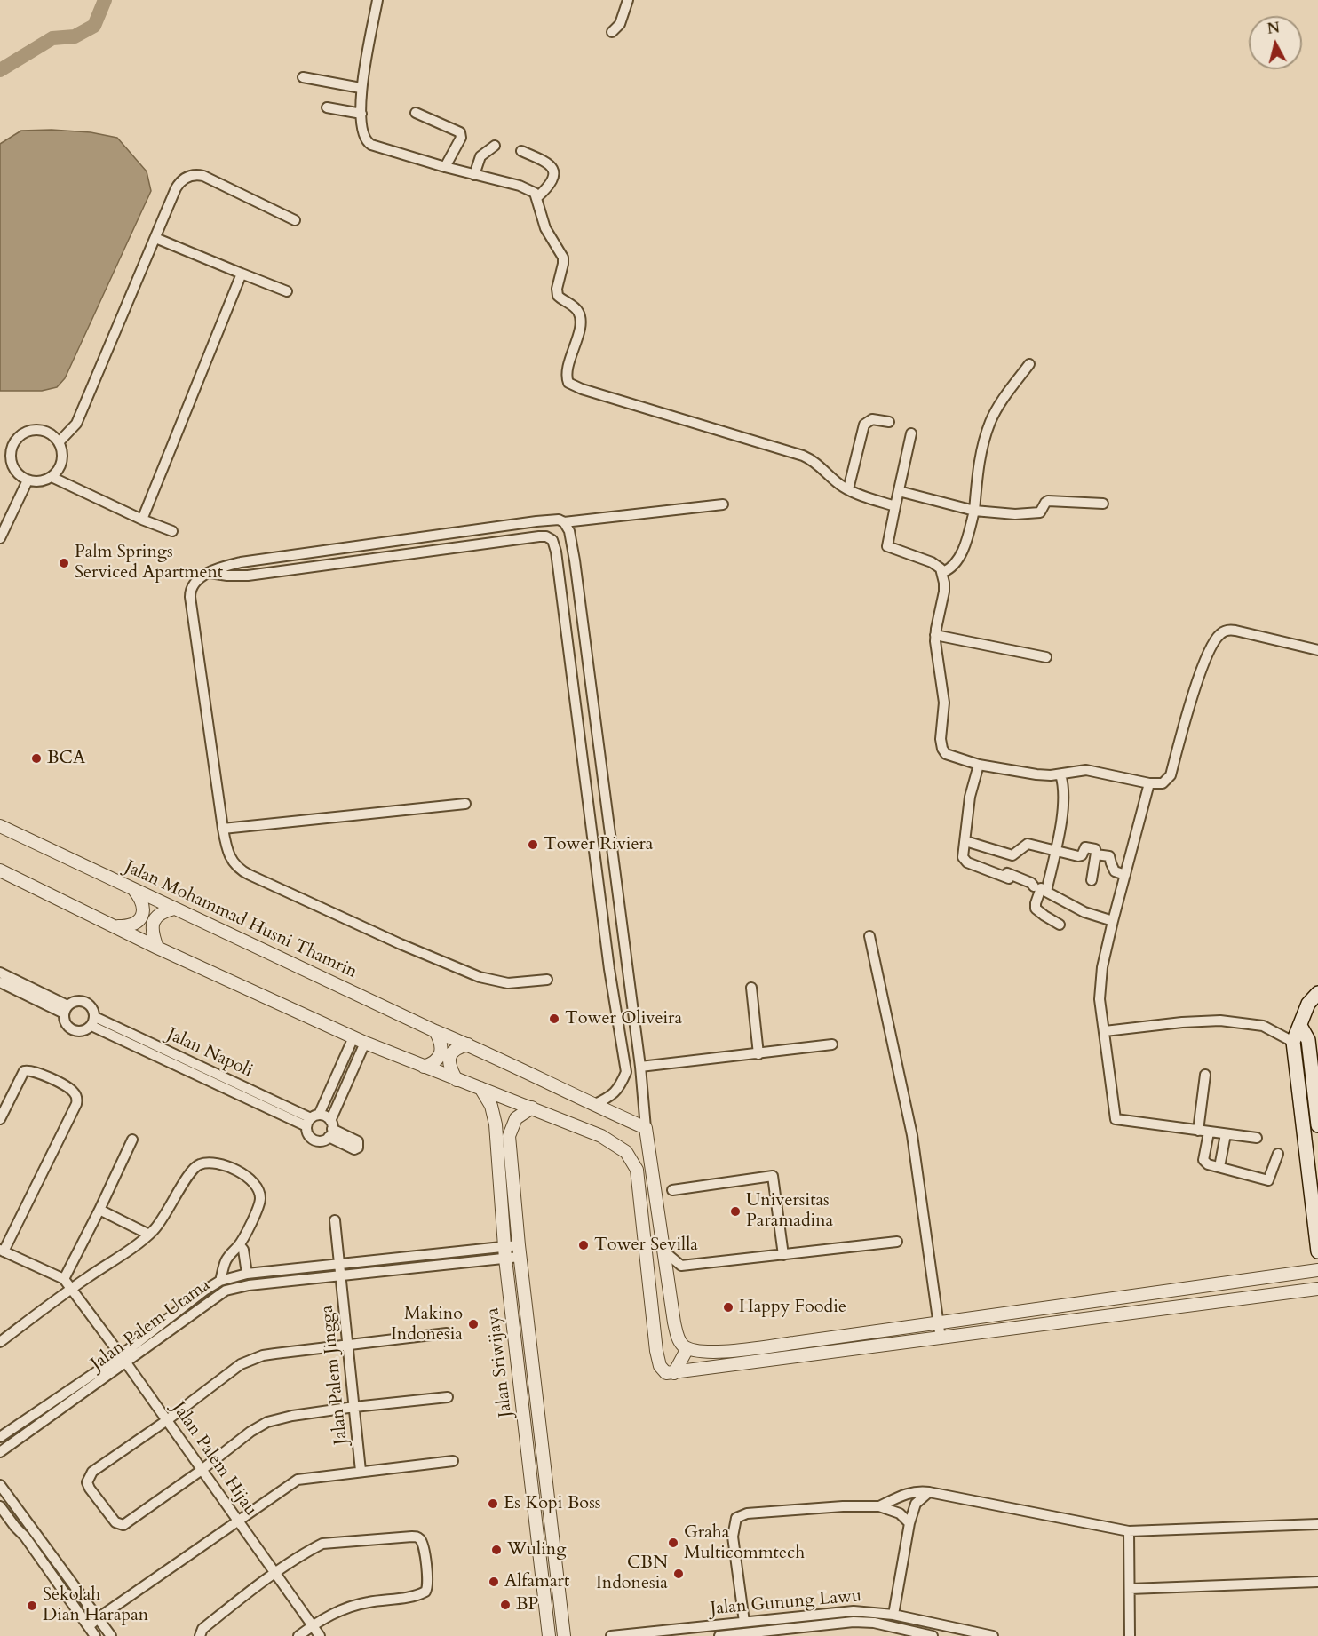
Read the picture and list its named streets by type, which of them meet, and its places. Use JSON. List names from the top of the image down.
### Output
{
  "streets": {
    "street": [
      "Jalan Mohammad Husni Thamrin",
      "Jalan Napoli",
      "Jalan Palem Utama",
      "Jalan Sriwijaya",
      "Jalan Palem Jingga",
      "Jalan Palem Hijau",
      "Jalan Gunung Lawu"
    ]
  },
  "crossings": [
    ["Jalan Palem Utama", "Jalan Sriwijaya"],
    ["Jalan Palem Utama", "Jalan Palem Jingga"],
    ["Jalan Palem Utama", "Jalan Palem Hijau"]
  ],
  "places": [
    "Palm Springs Serviced Apartment",
    "BCA",
    "Tower Riviera",
    "Tower Oliveira",
    "Universitas Paramadina",
    "Tower Sevilla",
    "Happy Foodie",
    "Makino Indonesia",
    "Es Kopi Boss",
    "Graha Multicommtech",
    "Wuling",
    "CBN Indonesia",
    "Alfamart",
    "BP",
    "Sekolah Dian Harapan"
  ],
  "north": "top"
}
